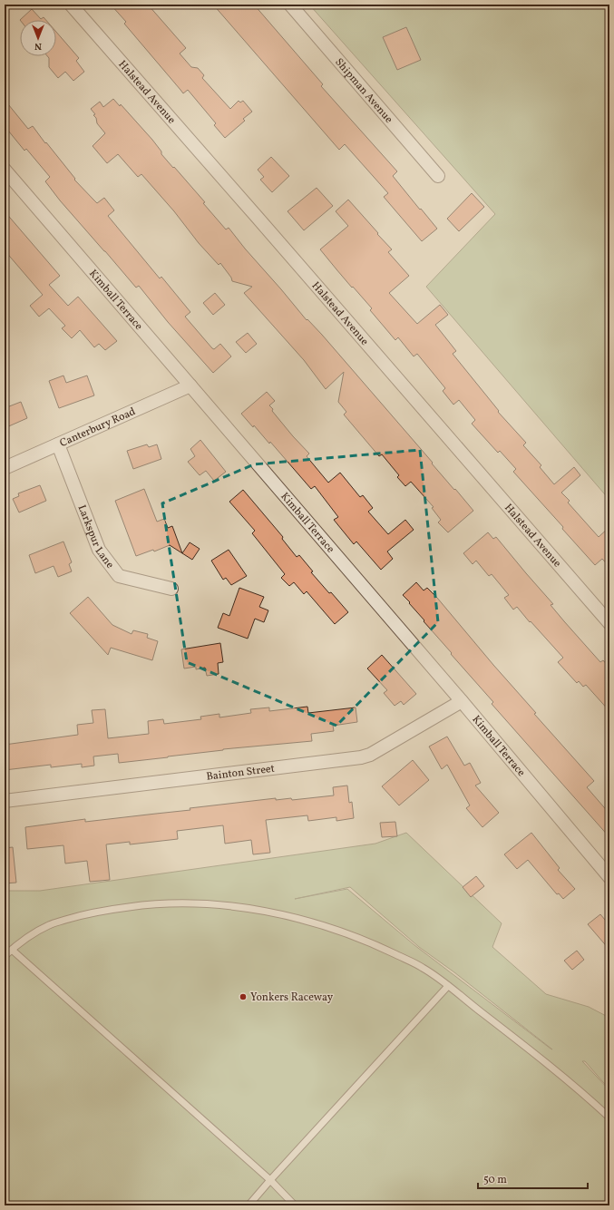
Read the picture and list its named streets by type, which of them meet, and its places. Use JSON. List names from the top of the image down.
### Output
{
  "streets": {
    "street": [
      "Shipman Avenue",
      "Halstead Avenue",
      "Kimball Terrace",
      "Canterbury Road",
      "Larkspur Lane",
      "Bainton Street"
    ]
  },
  "crossings": [
    ["Kimball Terrace", "Canterbury Road"],
    ["Kimball Terrace", "Bainton Street"],
    ["Canterbury Road", "Larkspur Lane"]
  ],
  "places": ["Yonkers Raceway"],
  "scale_bar": "50 m",
  "north": "bottom"
}
